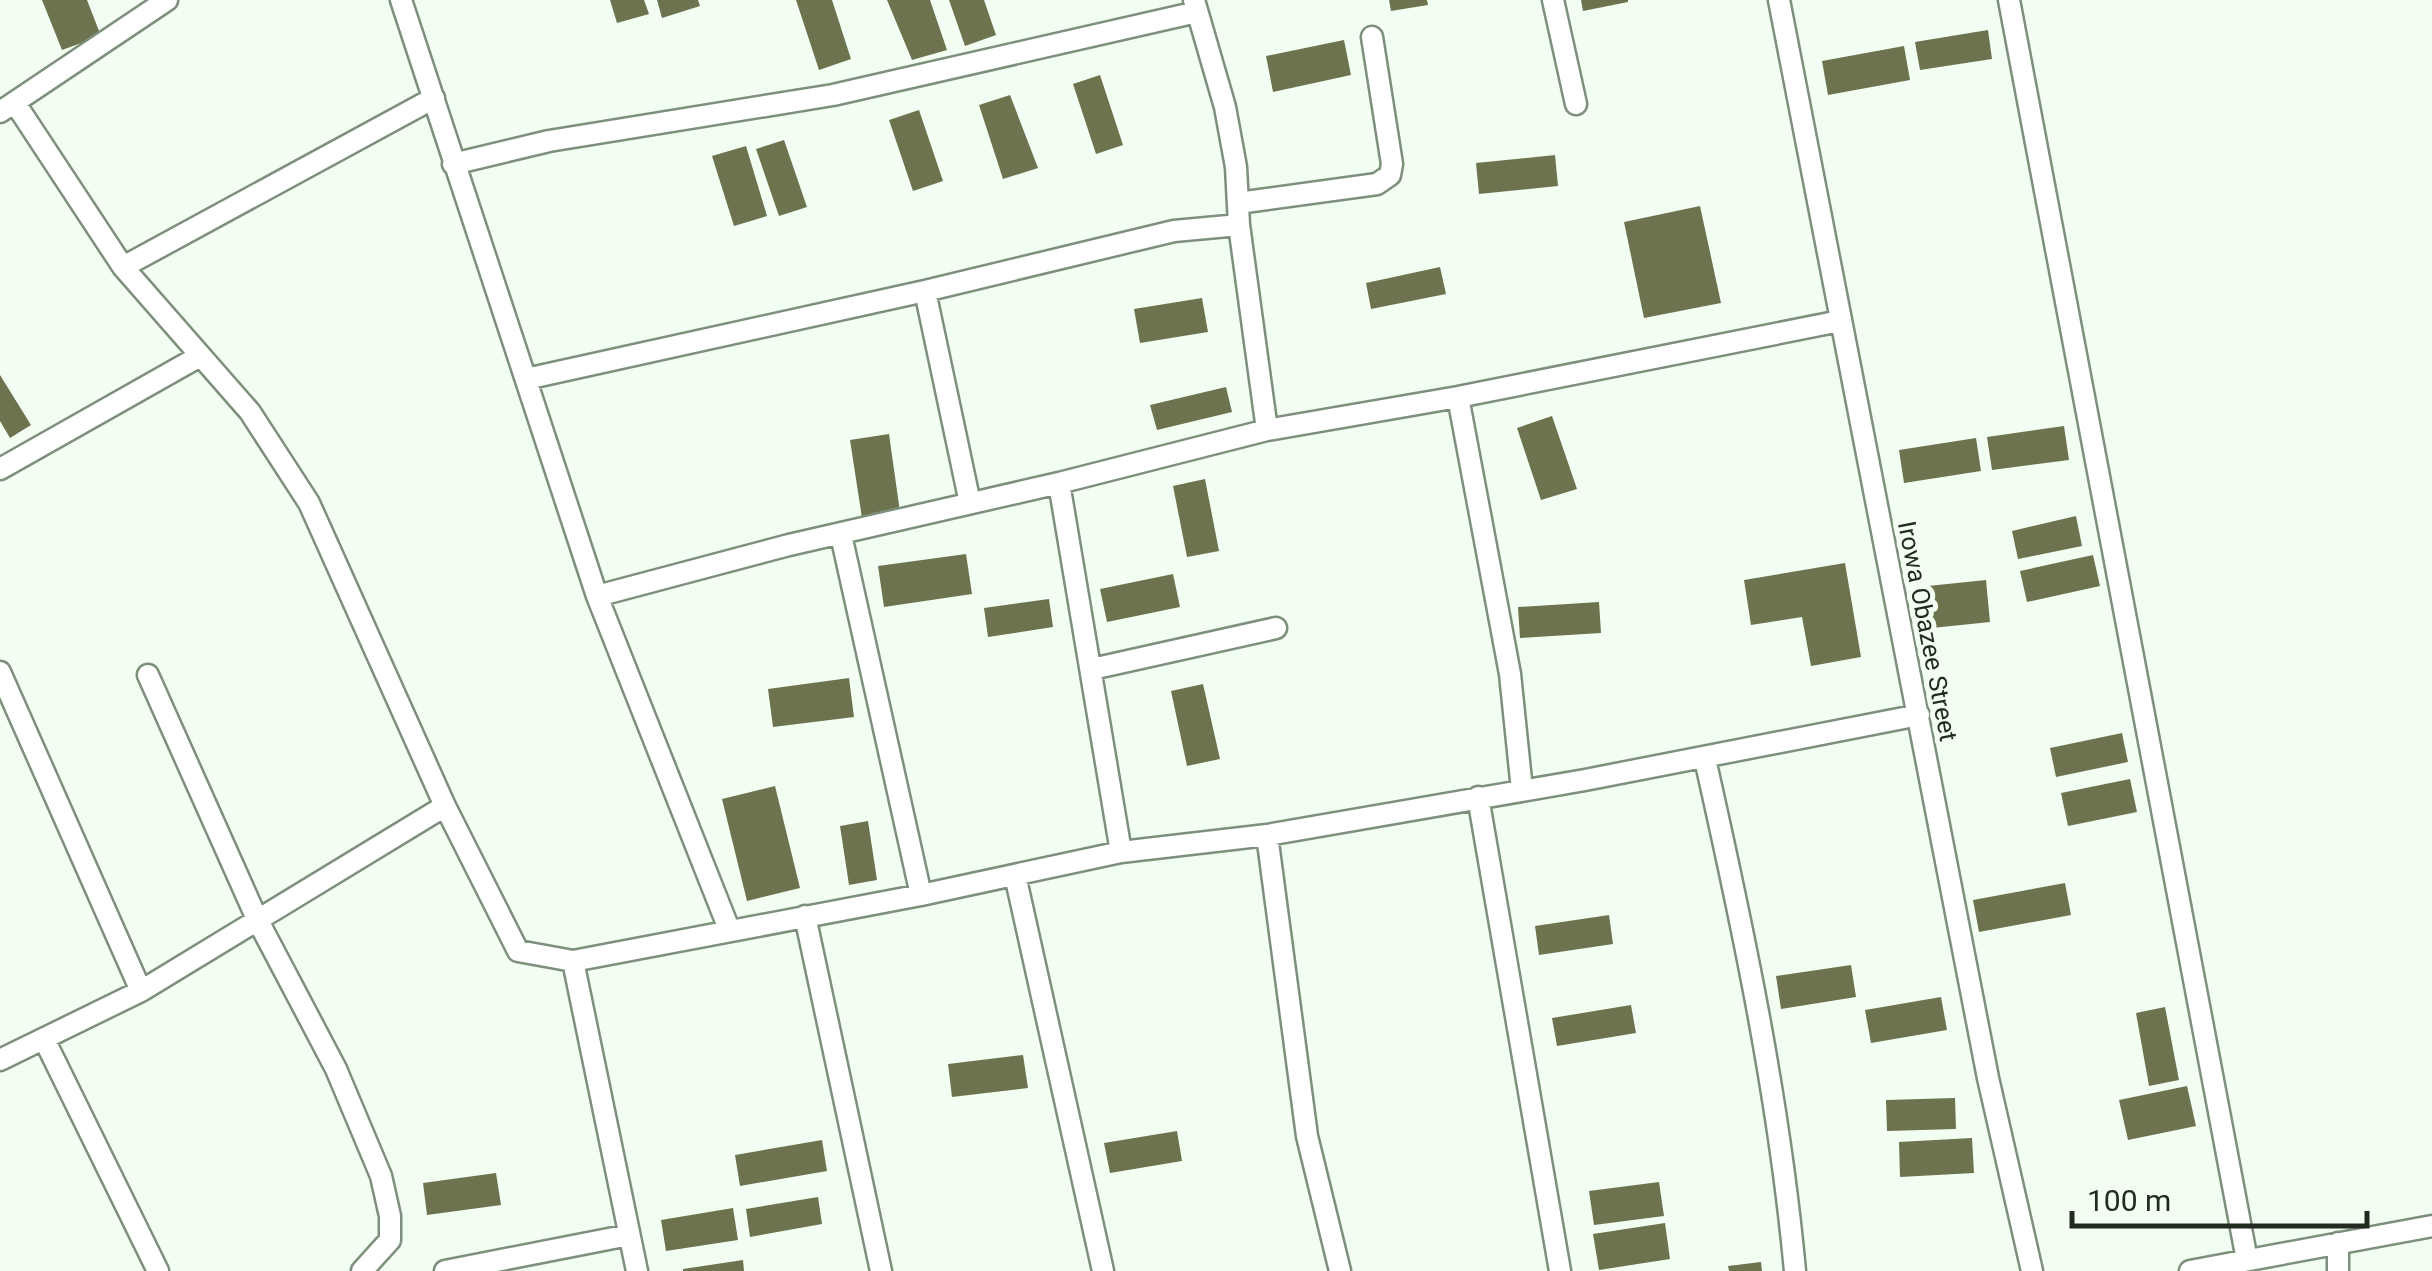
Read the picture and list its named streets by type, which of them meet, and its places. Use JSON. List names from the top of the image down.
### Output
{
  "streets": {
    "street": ["Irowa Obazee Street"]
  },
  "scale_bar": "100 m"
}
